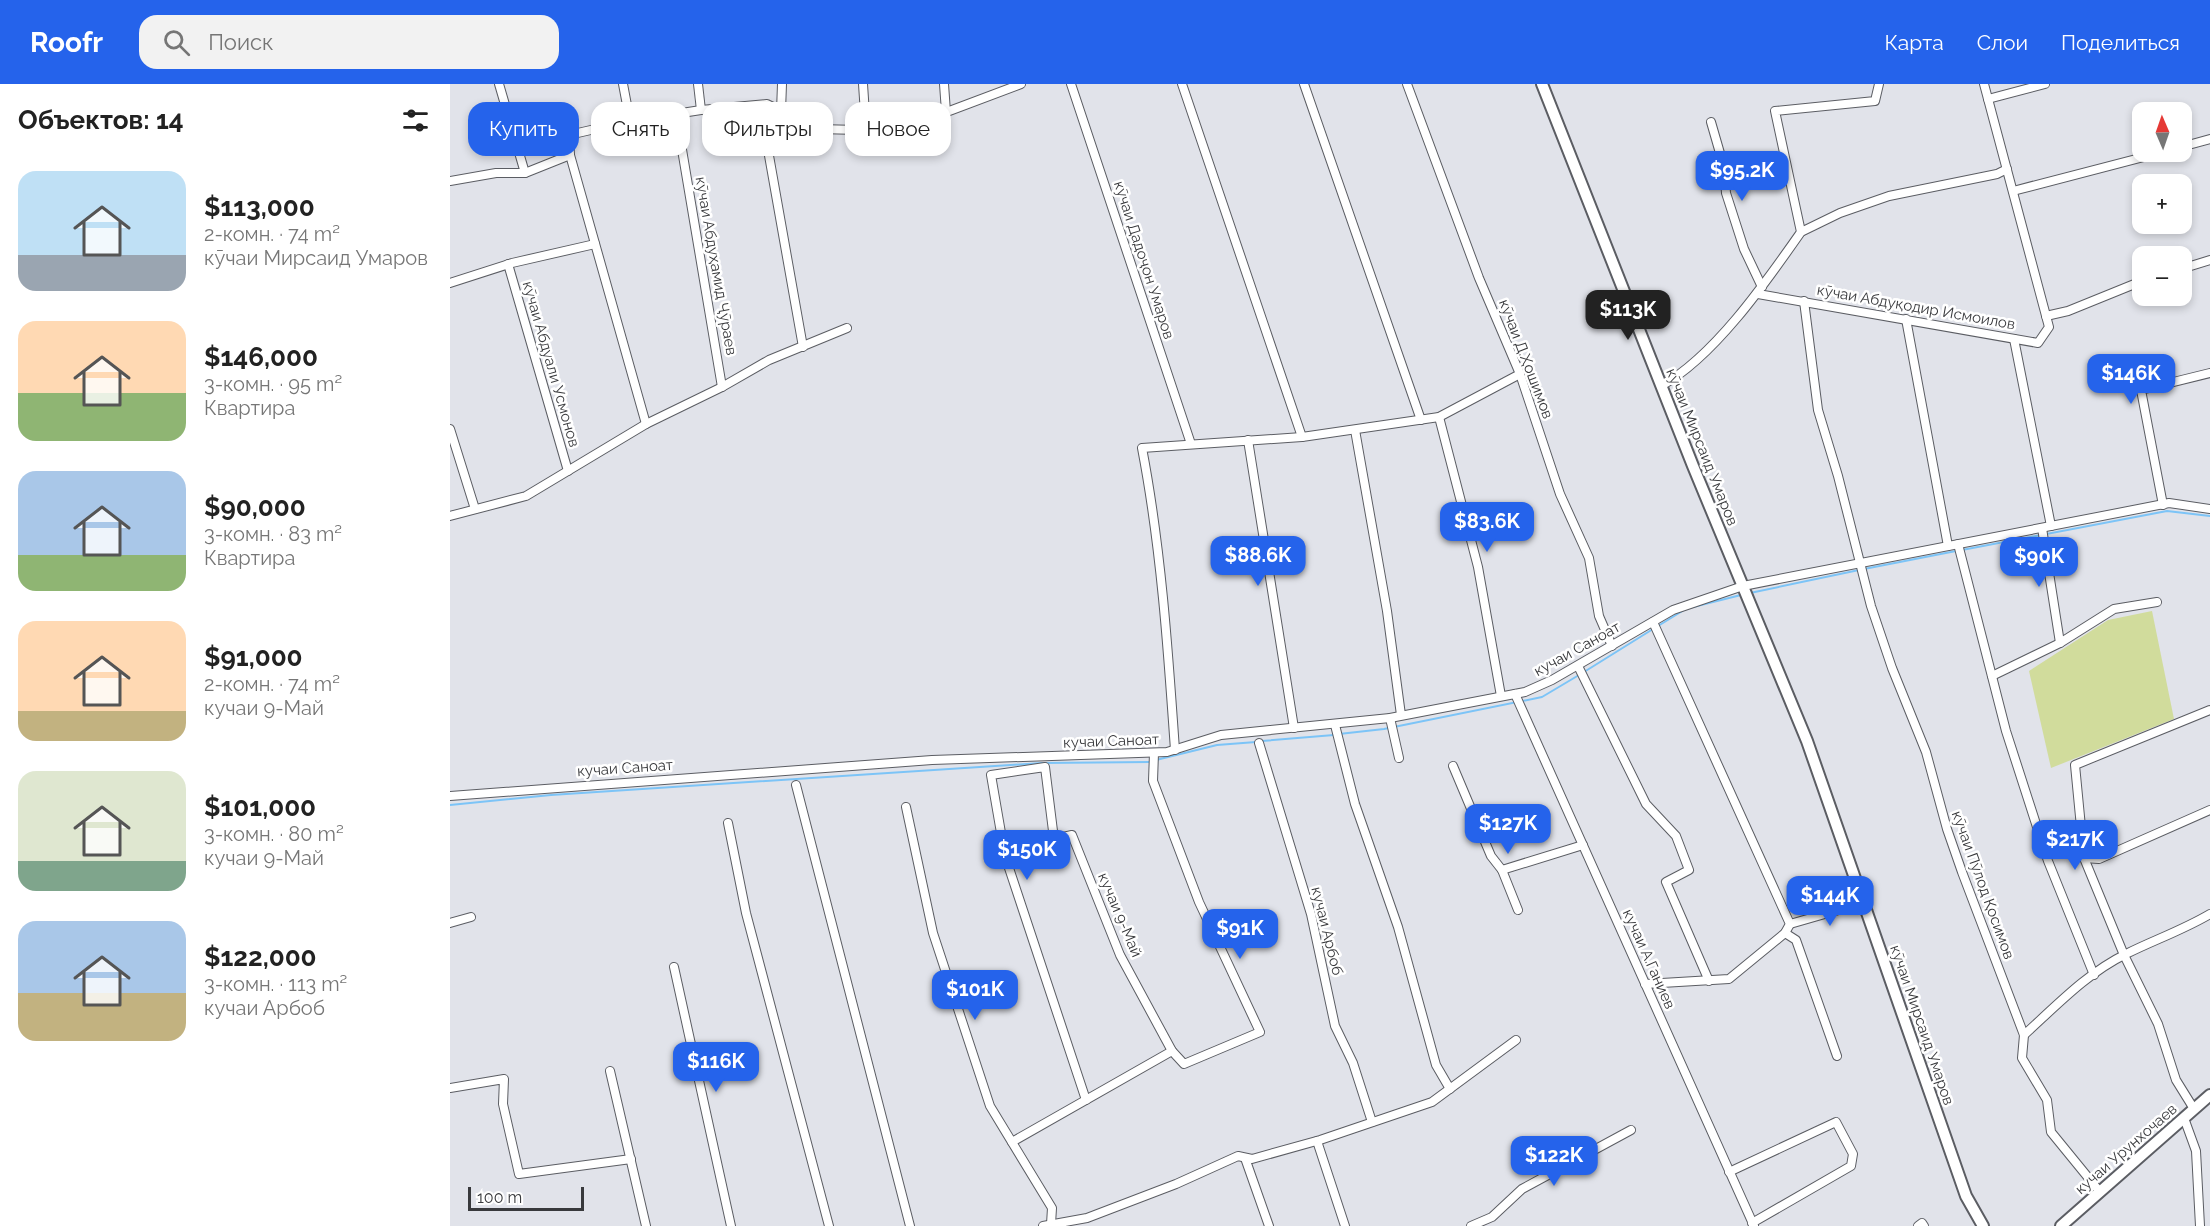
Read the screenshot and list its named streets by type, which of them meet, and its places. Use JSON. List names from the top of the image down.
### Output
{
  "streets": {
    "street": [
      "кӯчаи Дадоҷон Умаров",
      "кӯчаи Абдуҳамид Ҷӯраев",
      "кӯчаи Абдуқодир Исмоилов",
      "кӯчаи Д.Ҳошимов",
      "кӯчаи Абдуали Усмонов",
      "кӯчаи Мирсаид Умаров",
      "кучаи Саноат",
      "кӯчаи Пӯлод Қосимов",
      "кучаи 9-Май",
      "кучаи Арбоб",
      "кучаи А.Ганиев",
      "кучаи Урунхочаев"
    ]
  },
  "crossings": [
    ["кӯчаи Абдуқодир Исмоилов", "кӯчаи Пӯлод Қосимов"],
    ["кӯчаи Д.Ҳошимов", "кучаи Саноат"],
    ["кӯчаи Мирсаид Умаров", "кучаи Саноат"],
    ["кучаи Саноат", "кӯчаи Пӯлод Қосимов"],
    ["кучаи Саноат", "кучаи А.Ганиев"],
    ["кӯчаи Пӯлод Қосимов", "кучаи Урунхочаев"]
  ],
  "scale_bar": "100 m",
  "north": "top",
  "page": {
    "header": "Roofr",
    "search": "Поиск",
    "nav": ["Карта", "Слои", "Поделиться"],
    "heading": "Объектов: 14",
    "map_buttons": ["+", "−"],
    "chip": [
      "Купить",
      "Снять",
      "Фильтры",
      "Новое"
    ],
    "price": [
      "$95.2K",
      "$113K",
      "$146K",
      "$83.6K",
      "$88.6K",
      "$90K",
      "$127K",
      "$217K",
      "$150K",
      "$144K",
      "$91K",
      "$101K",
      "$116K",
      "$122K"
    ],
    "list": [
      {
        "name": "$113,000",
        "note": "2-комн. · 74 m² · кӯчаи Мирсаид Умаров"
      },
      {
        "name": "$146,000",
        "note": "3-комн. · 95 m² · Квартира"
      },
      {
        "name": "$90,000",
        "note": "3-комн. · 83 m² · Квартира"
      },
      {
        "name": "$91,000",
        "note": "2-комн. · 74 m² · кучаи 9-Май"
      },
      {
        "name": "$101,000",
        "note": "3-комн. · 80 m² · кучаи 9-Май"
      },
      {
        "name": "$122,000",
        "note": "3-комн. · 113 m² · кучаи Арбоб"
      }
    ],
    "scale": "100 m"
  }
}
